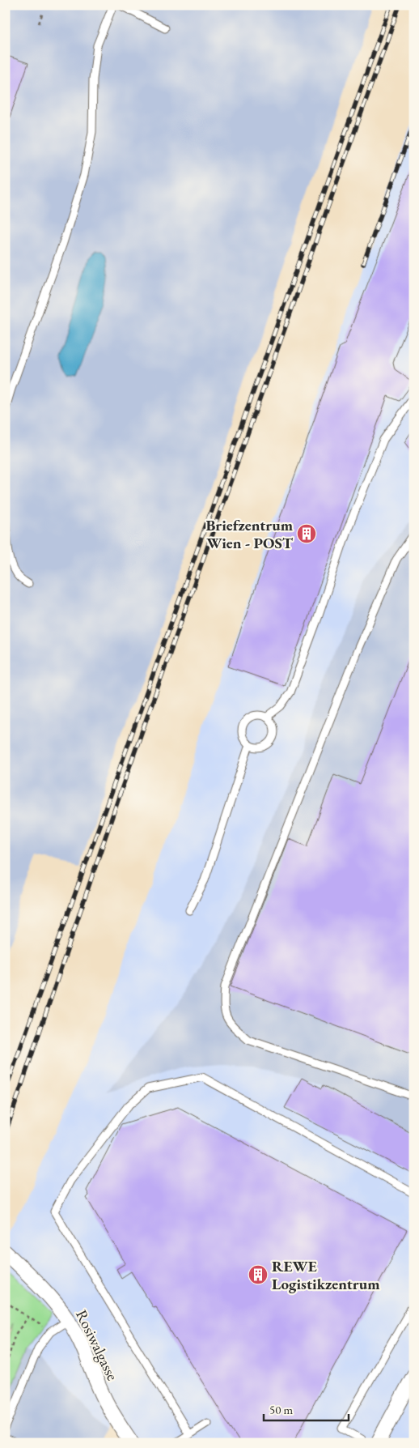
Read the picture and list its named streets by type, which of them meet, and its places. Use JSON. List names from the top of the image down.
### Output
{
  "streets": {
    "street": ["Rosiwalgasse"]
  },
  "places": {
    "building": ["Briefzentrum Wien - POST", "REWE Logistikzentrum"]
  },
  "scale_bar": "50 m"
}
